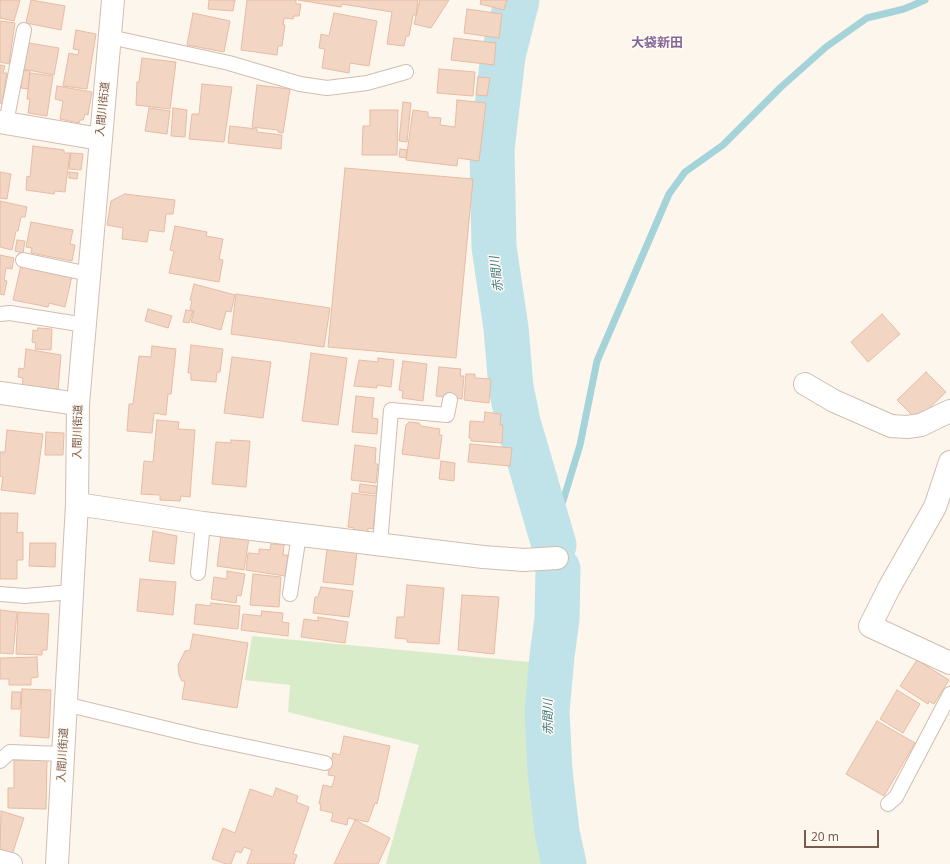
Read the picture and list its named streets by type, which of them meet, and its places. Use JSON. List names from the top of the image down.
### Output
{
  "streets": {
    "street": ["入間川街道"]
  },
  "districts": ["大袋新田"],
  "water": ["赤間川"],
  "scale_bar": "20 m"
}
